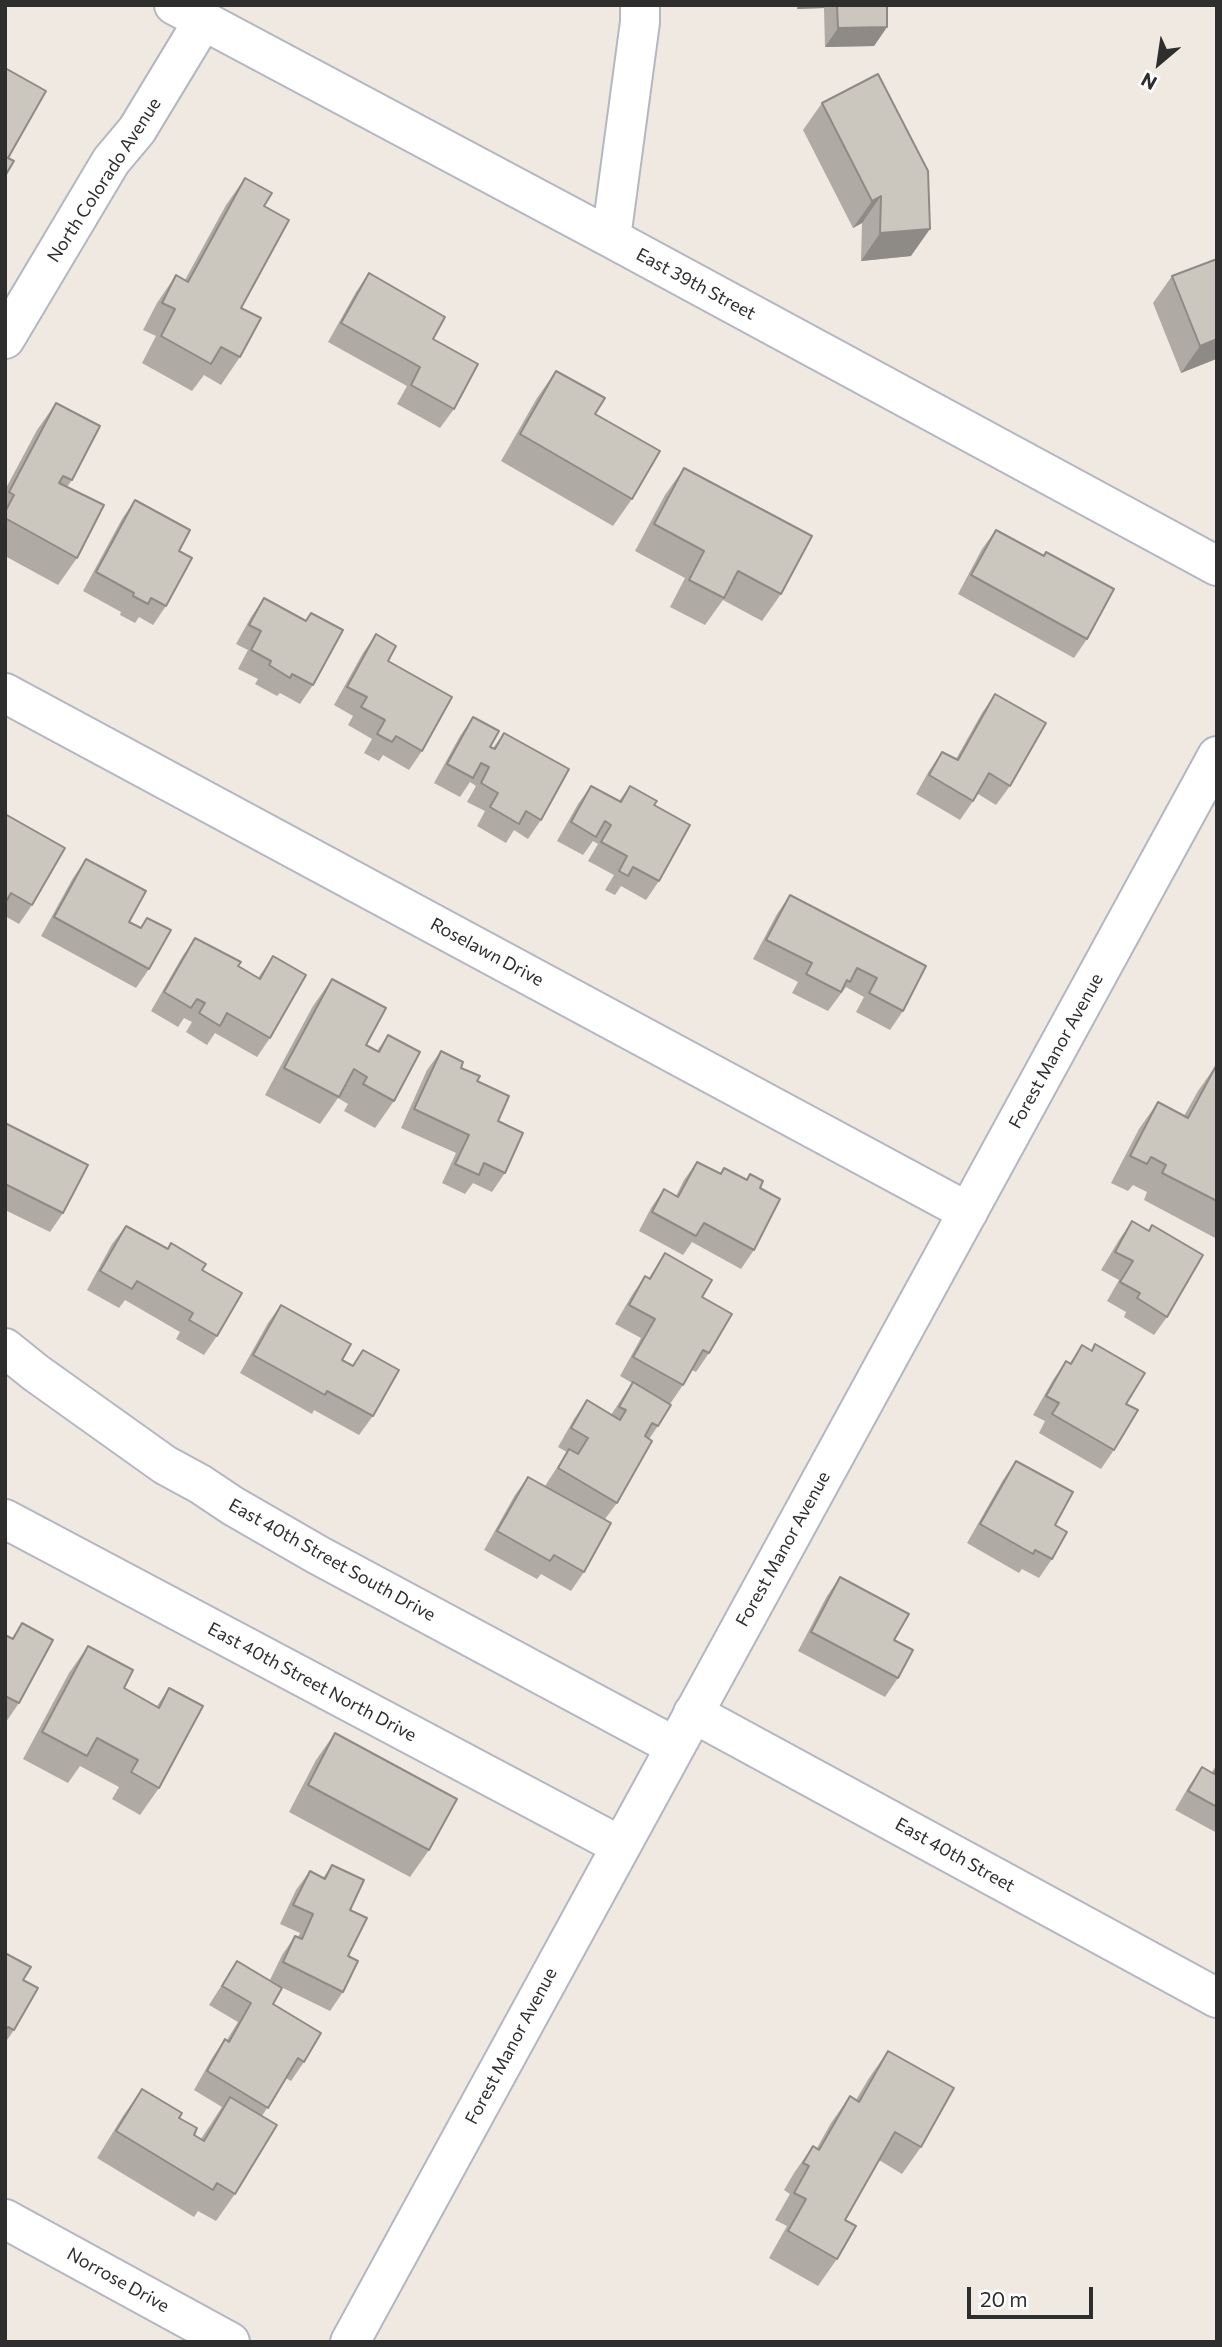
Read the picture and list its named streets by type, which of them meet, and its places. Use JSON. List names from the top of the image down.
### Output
{
  "streets": {
    "street": [
      "North Colorado Avenue",
      "East 39th Street",
      "Roselawn Drive",
      "Forest Manor Avenue",
      "East 40th Street South Drive",
      "East 40th Street North Drive",
      "East 40th Street",
      "Norrose Drive"
    ]
  },
  "crossings": [
    ["North Colorado Avenue", "East 39th Street"],
    ["Roselawn Drive", "Forest Manor Avenue"],
    ["Forest Manor Avenue", "East 40th Street South Drive"],
    ["Forest Manor Avenue", "East 40th Street North Drive"],
    ["Forest Manor Avenue", "East 40th Street"]
  ],
  "scale_bar": "20 m",
  "north": "bottom left"
}
